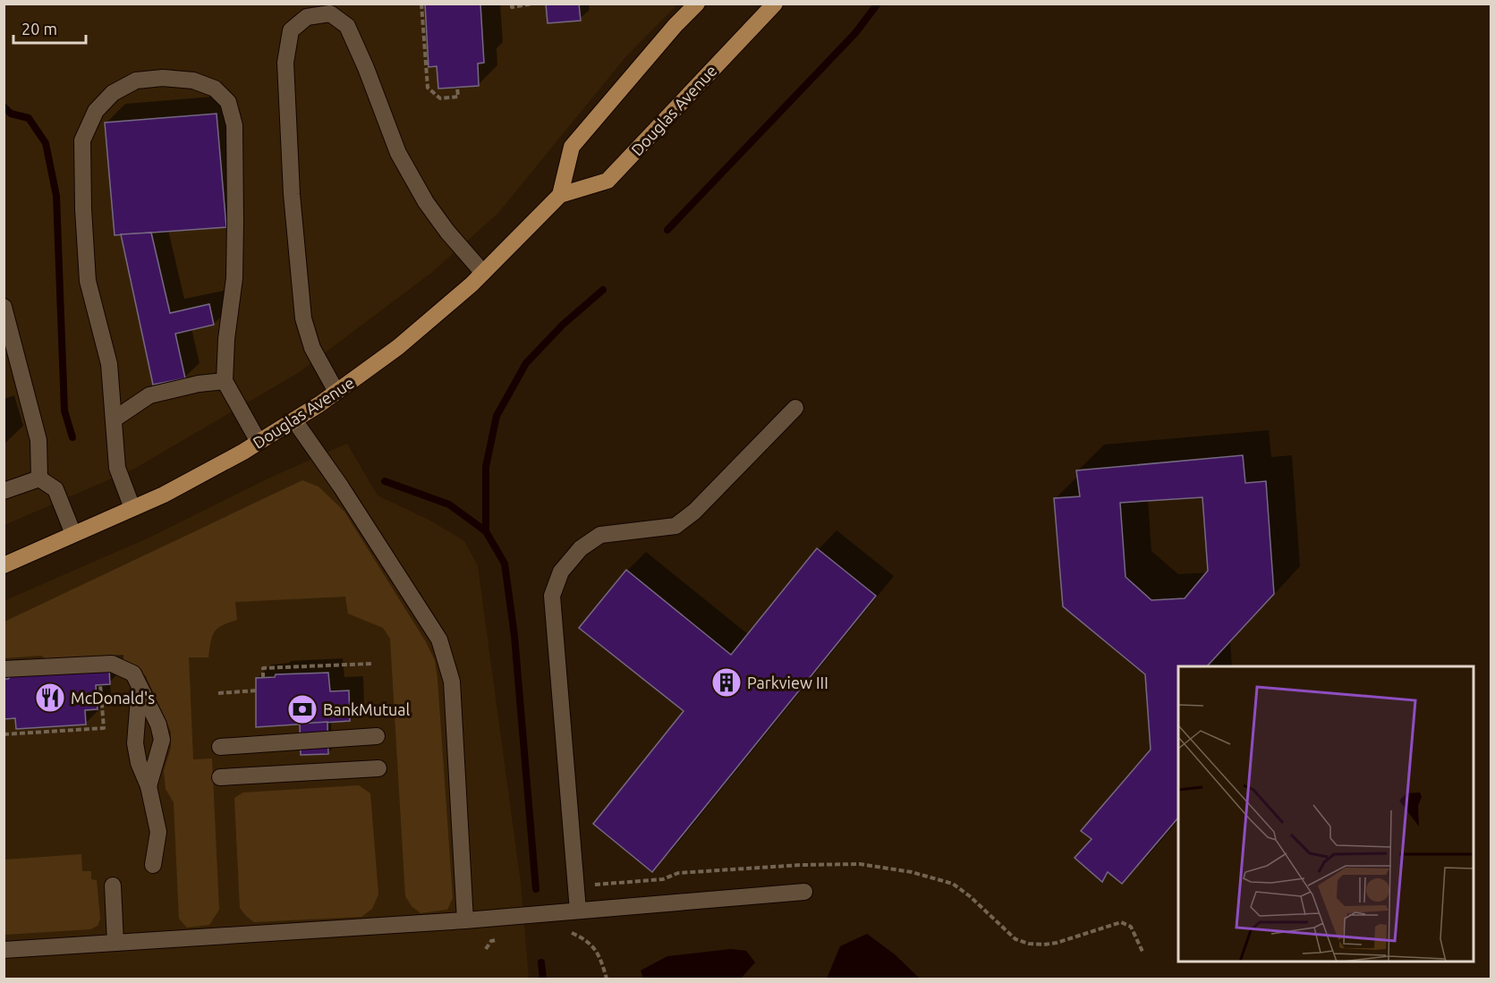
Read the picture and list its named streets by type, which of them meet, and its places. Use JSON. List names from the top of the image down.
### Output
{
  "streets": {
    "main road": ["Douglas Avenue"]
  },
  "places": {
    "building": ["Parkview III"],
    "restaurant": ["McDonald's"],
    "bank": ["BankMutual"]
  },
  "scale_bar": "20 m"
}
